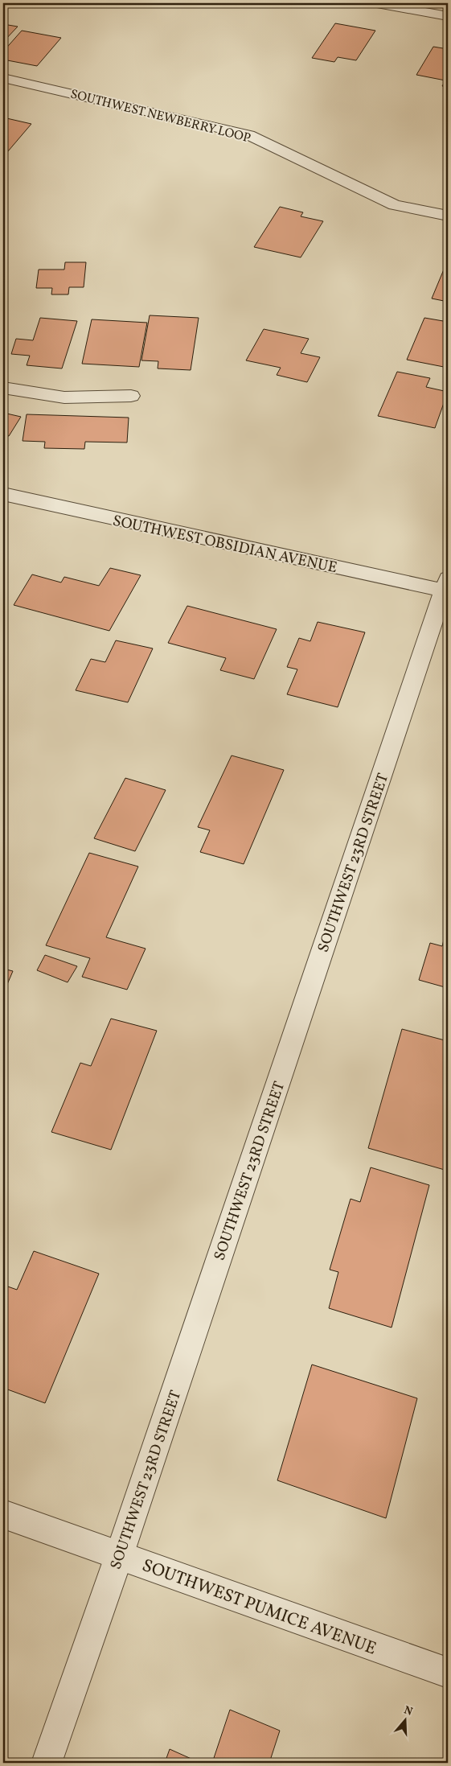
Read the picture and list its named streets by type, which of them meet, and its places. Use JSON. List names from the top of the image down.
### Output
{
  "streets": {
    "street": [
      "SOUTHWEST NEWBERRY LOOP",
      "SOUTHWEST OBSIDIAN AVENUE",
      "SOUTHWEST 23RD STREET",
      "SOUTHWEST PUMICE AVENUE"
    ]
  },
  "crossings": [
    ["SOUTHWEST OBSIDIAN AVENUE", "SOUTHWEST 23RD STREET"],
    ["SOUTHWEST 23RD STREET", "SOUTHWEST PUMICE AVENUE"]
  ],
  "north": "top"
}
